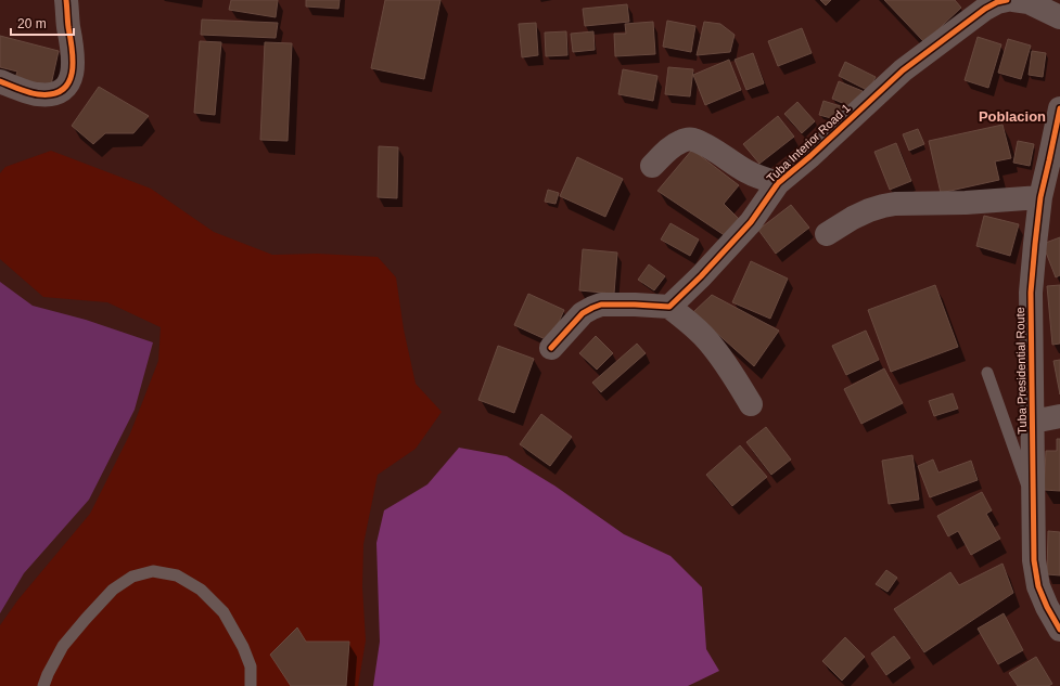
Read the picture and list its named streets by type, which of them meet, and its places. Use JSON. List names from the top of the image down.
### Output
{
  "streets": {
    "street": ["Tuba Interior Road 1", "Tuba Presidential Route"]
  },
  "districts": ["Poblacion"],
  "scale_bar": "20 m"
}
